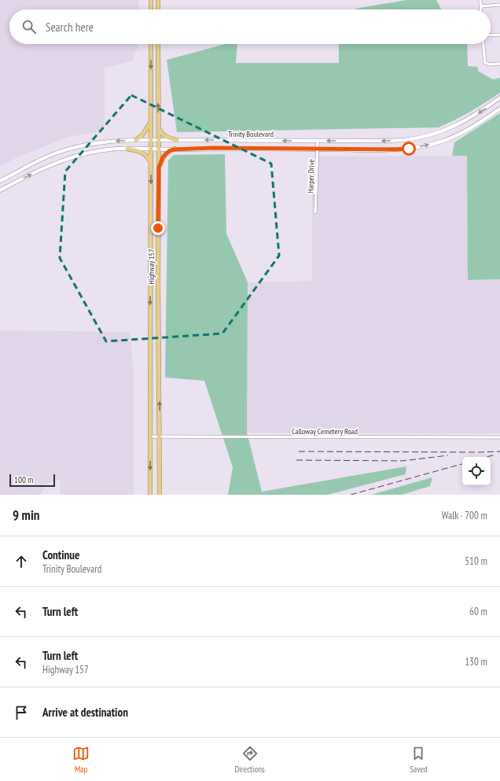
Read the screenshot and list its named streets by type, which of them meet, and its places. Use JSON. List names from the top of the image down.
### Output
{
  "streets": {
    "main road": ["Trinity Boulevard", "Highway 157"],
    "street": ["Harper Drive", "Calloway Cemetery Road"]
  },
  "crossings": [
    ["Trinity Boulevard", "Harper Drive"],
    ["Trinity Boulevard", "Highway 157"],
    ["Highway 157", "Calloway Cemetery Road"]
  ],
  "scale_bar": "100 m",
  "page": {
    "search": "Search here",
    "scale": "100 m",
    "heading": ["9 min", "Walk · 700 m"],
    "list": [
      ["Continue", "Trinity Boulevard", "510 m"],
      ["Turn left", "60 m"],
      ["Turn left", "Highway 157", "130 m"],
      "Arrive at destination"
    ],
    "nav": ["Map", "Directions", "Saved"]
  }
}
